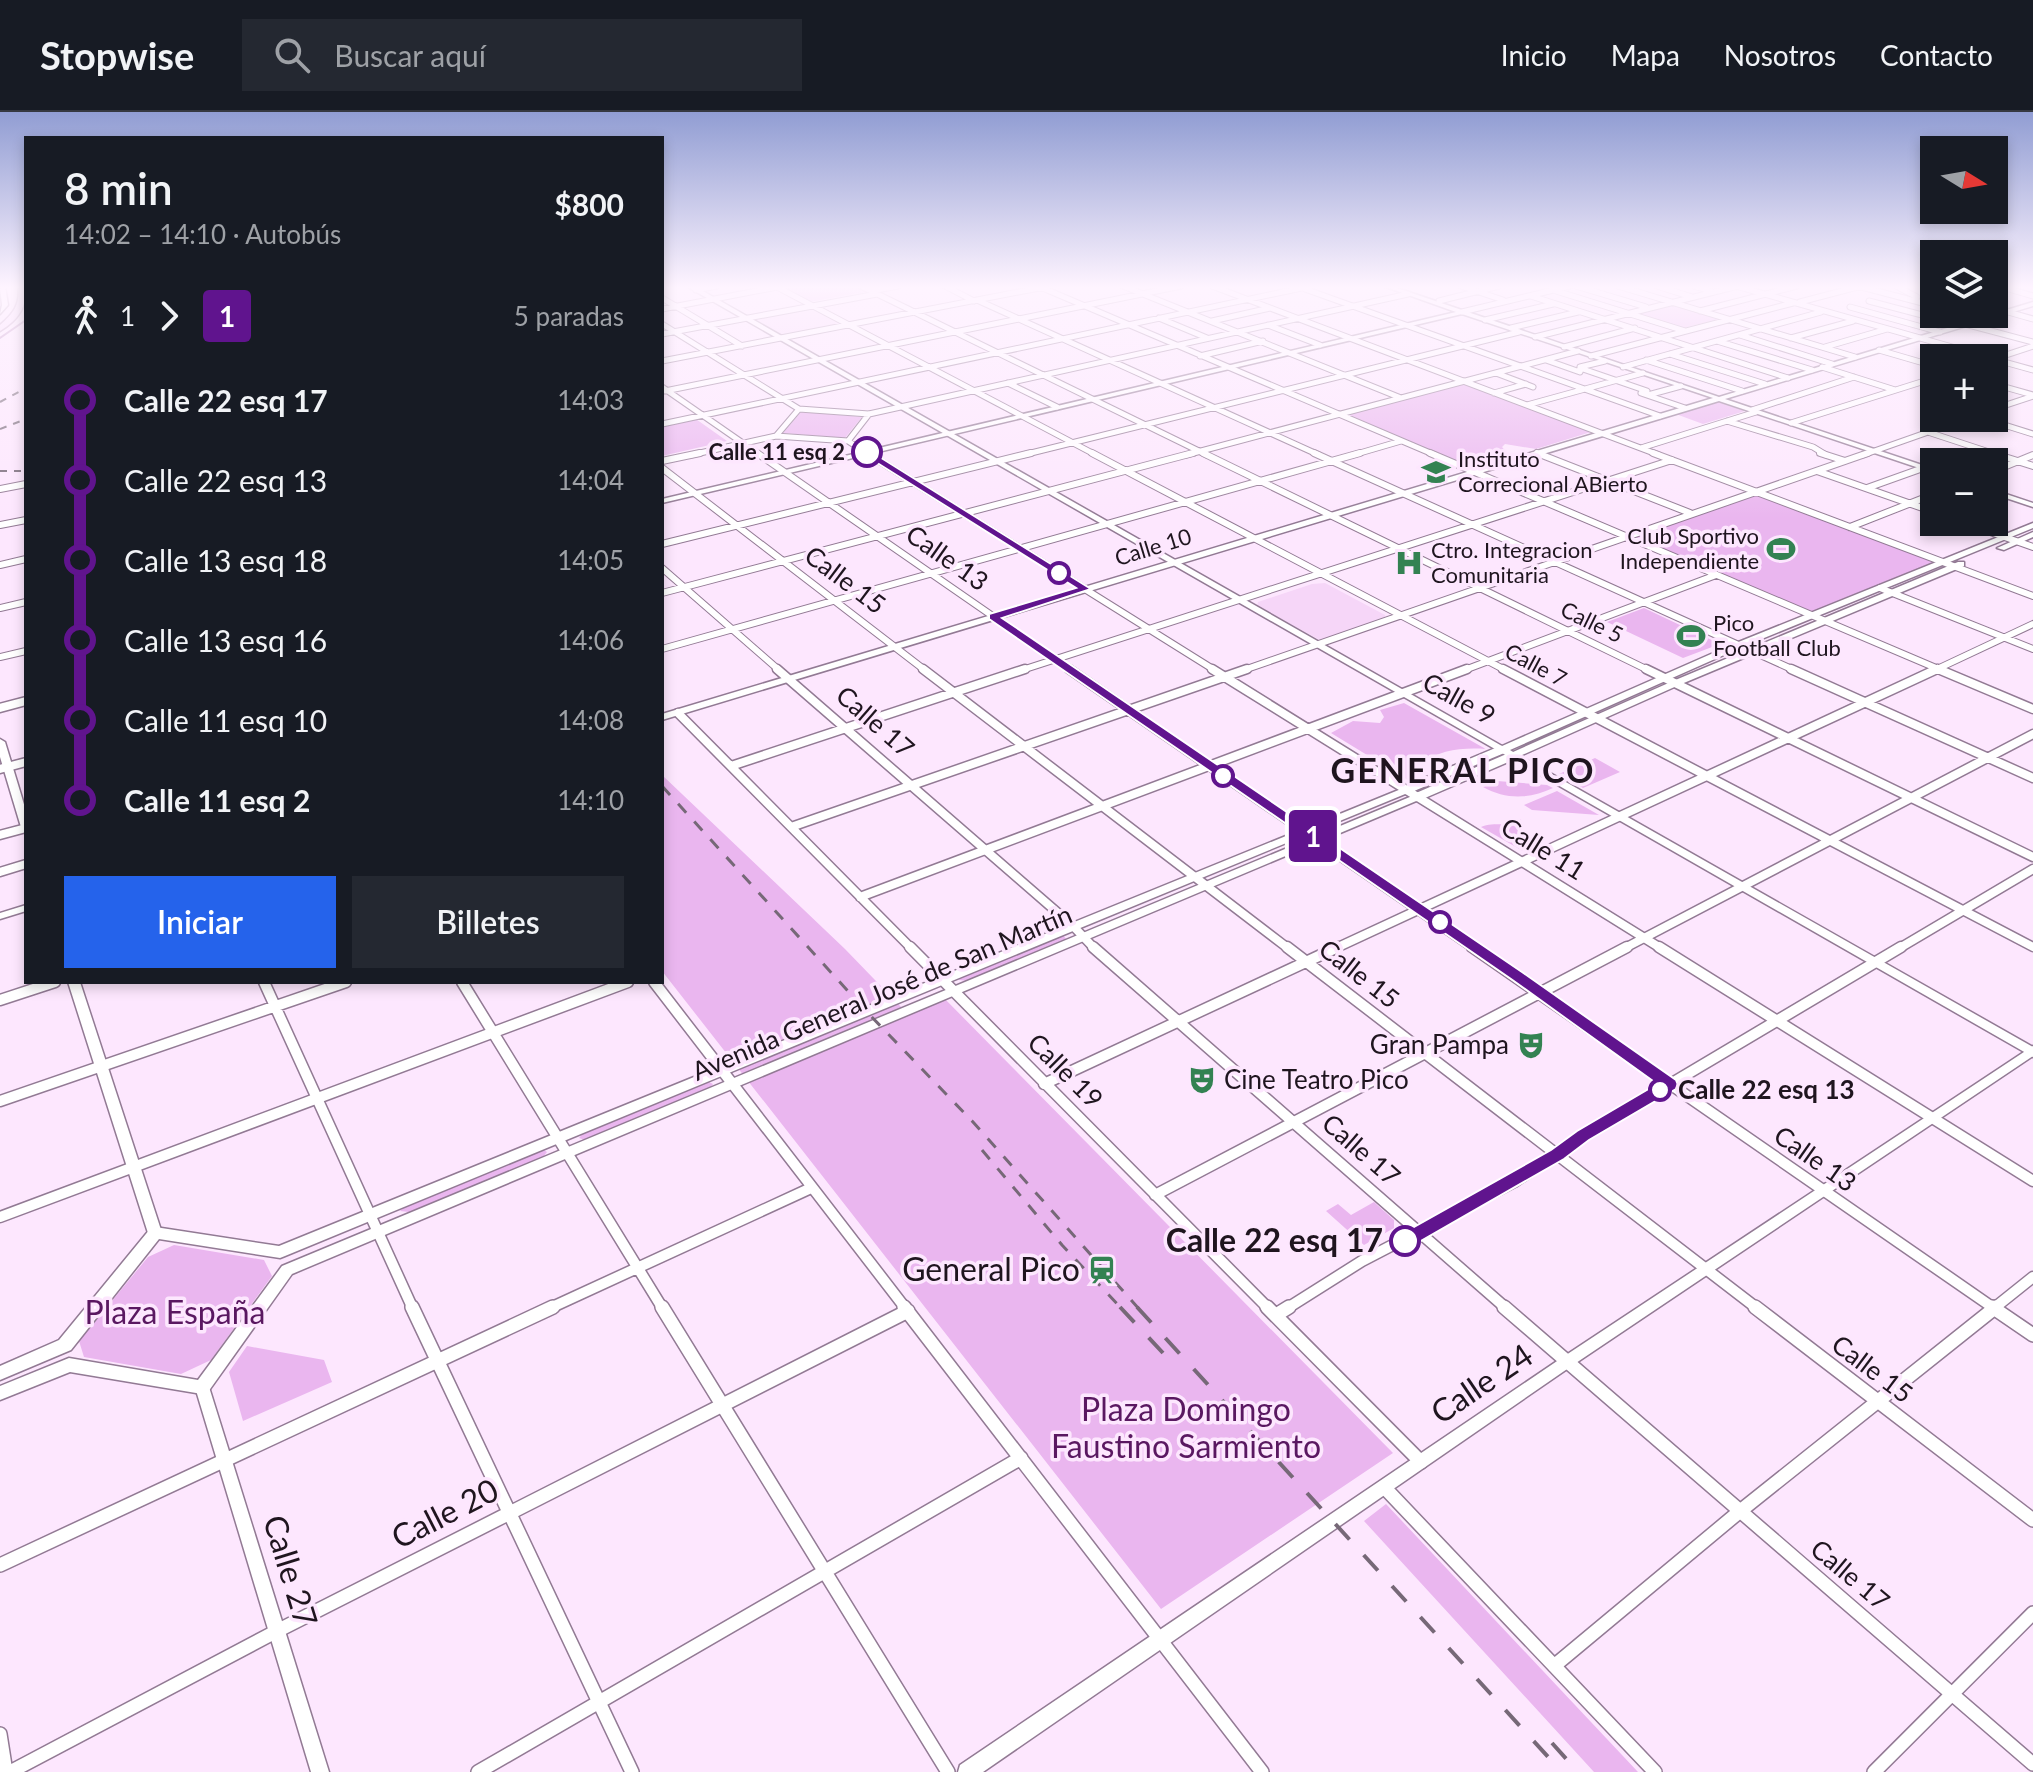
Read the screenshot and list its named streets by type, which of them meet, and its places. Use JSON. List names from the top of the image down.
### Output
{
  "streets": {
    "main road": ["Calle 9", "Avenida General José de San Martín"],
    "street": [
      "Calle 10",
      "Calle 13",
      "Calle 15",
      "Calle 5",
      "Calle 7",
      "Calle 17",
      "Calle 11",
      "Calle 19",
      "Calle 24",
      "Calle 20",
      "Calle 27"
    ]
  },
  "crossings": [
    ["Calle 10", "Calle 13"],
    ["Calle 10", "Calle 15"],
    ["Calle 10", "Calle 5"],
    ["Calle 10", "Calle 7"],
    ["Calle 10", "Calle 9"],
    ["Calle 10", "Calle 17"],
    ["Calle 10", "Calle 11"],
    ["Calle 10", "Calle 19"],
    ["Calle 13", "Avenida General José de San Martín"],
    ["Calle 13", "Calle 24"],
    ["Calle 15", "Avenida General José de San Martín"],
    ["Calle 15", "Calle 24"],
    ["Calle 5", "Avenida General José de San Martín"],
    ["Calle 7", "Avenida General José de San Martín"],
    ["Calle 9", "Avenida General José de San Martín"],
    ["Calle 9", "Calle 24"],
    ["Calle 17", "Avenida General José de San Martín"],
    ["Calle 17", "Calle 24"],
    ["Calle 11", "Avenida General José de San Martín"],
    ["Calle 11", "Calle 24"],
    ["Avenida General José de San Martín", "Calle 19"],
    ["Calle 19", "Calle 24"],
    ["Calle 20", "Calle 27"]
  ],
  "districts": ["GENERAL PICO"],
  "parks": ["Plaza España", "Plaza Domingo Faustino Sarmiento"],
  "places": {
    "other": ["Calle 11 esq 2", "Calle 22 esq 13", "Calle 22 esq 17"],
    "school or university": ["Instituto Correcional ABierto"],
    "sports": ["Club Sportivo Independiente", "Pico Football Club"],
    "hospital": ["Ctro. Integracion Comunitaria"],
    "theatre": ["Gran Pampa", "Cine Teatro Pico"],
    "station": ["General Pico"]
  },
  "lines": ["bus line 1"],
  "north": "right",
  "page": {
    "header": "Stopwise",
    "search": "Buscar aquí",
    "nav": [
      "Inicio",
      "Mapa",
      "Nosotros",
      "Contacto"
    ],
    "on_map": "1",
    "map_buttons": ["+", "−"],
    "heading": ["8 min", "14:02 – 14:10 · Autobús", "$800"],
    "legs": ["1", "1", "5 paradas"],
    "list": [
      {
        "name": "Calle 22 esq 17",
        "value": "14:03"
      },
      {
        "name": "Calle 22 esq 13",
        "value": "14:04"
      },
      {
        "name": "Calle 13 esq 18",
        "value": "14:05"
      },
      {
        "name": "Calle 13 esq 16",
        "value": "14:06"
      },
      {
        "name": "Calle 11 esq 10",
        "value": "14:08"
      },
      {
        "name": "Calle 11 esq 2",
        "value": "14:10"
      }
    ],
    "buttons": ["Iniciar", "Billetes"]
  }
}
